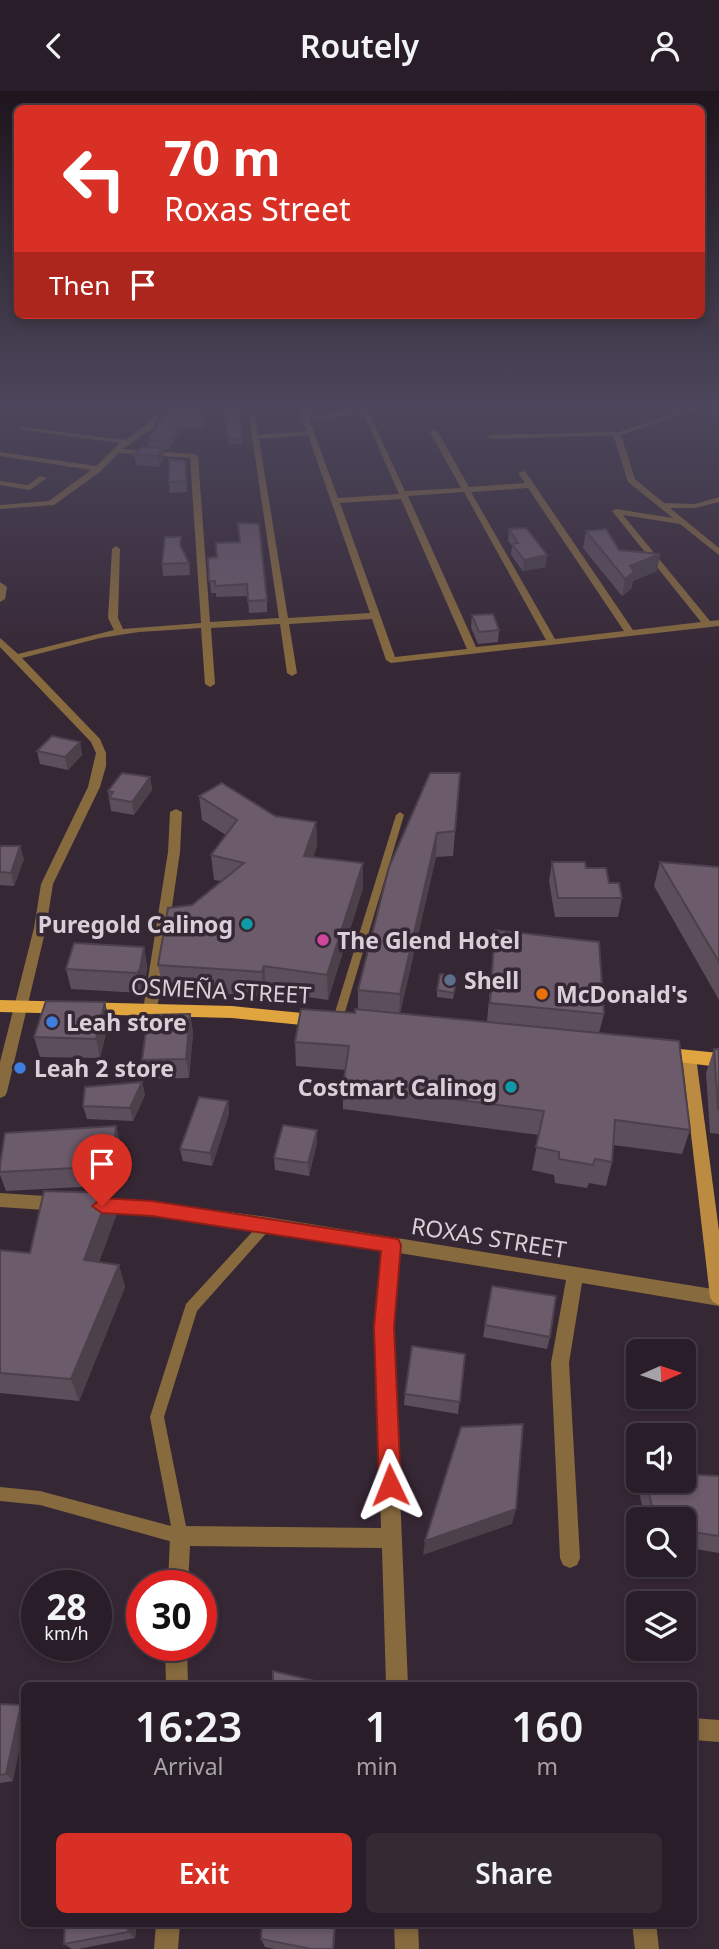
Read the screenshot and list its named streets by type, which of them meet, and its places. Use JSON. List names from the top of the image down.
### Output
{
  "streets": {
    "main road": ["OSMEÑA STREET"],
    "street": ["ROXAS STREET"]
  },
  "places": [
    "Puregold Calinog",
    "The Glend Hotel",
    "Shell",
    "McDonald's",
    "Leah store",
    "Leah 2 store",
    "Costmart Calinog"
  ],
  "north": "right",
  "page": {
    "header": "Routely",
    "turn": ["70 m", "Roxas Street"],
    "then": "Then",
    "speed": "28 km/h",
    "limit": "30",
    "eta": [
      "16:23",
      "Arrival",
      "1",
      "min",
      "160",
      "m"
    ],
    "buttons": ["Exit", "Share"]
  }
}
